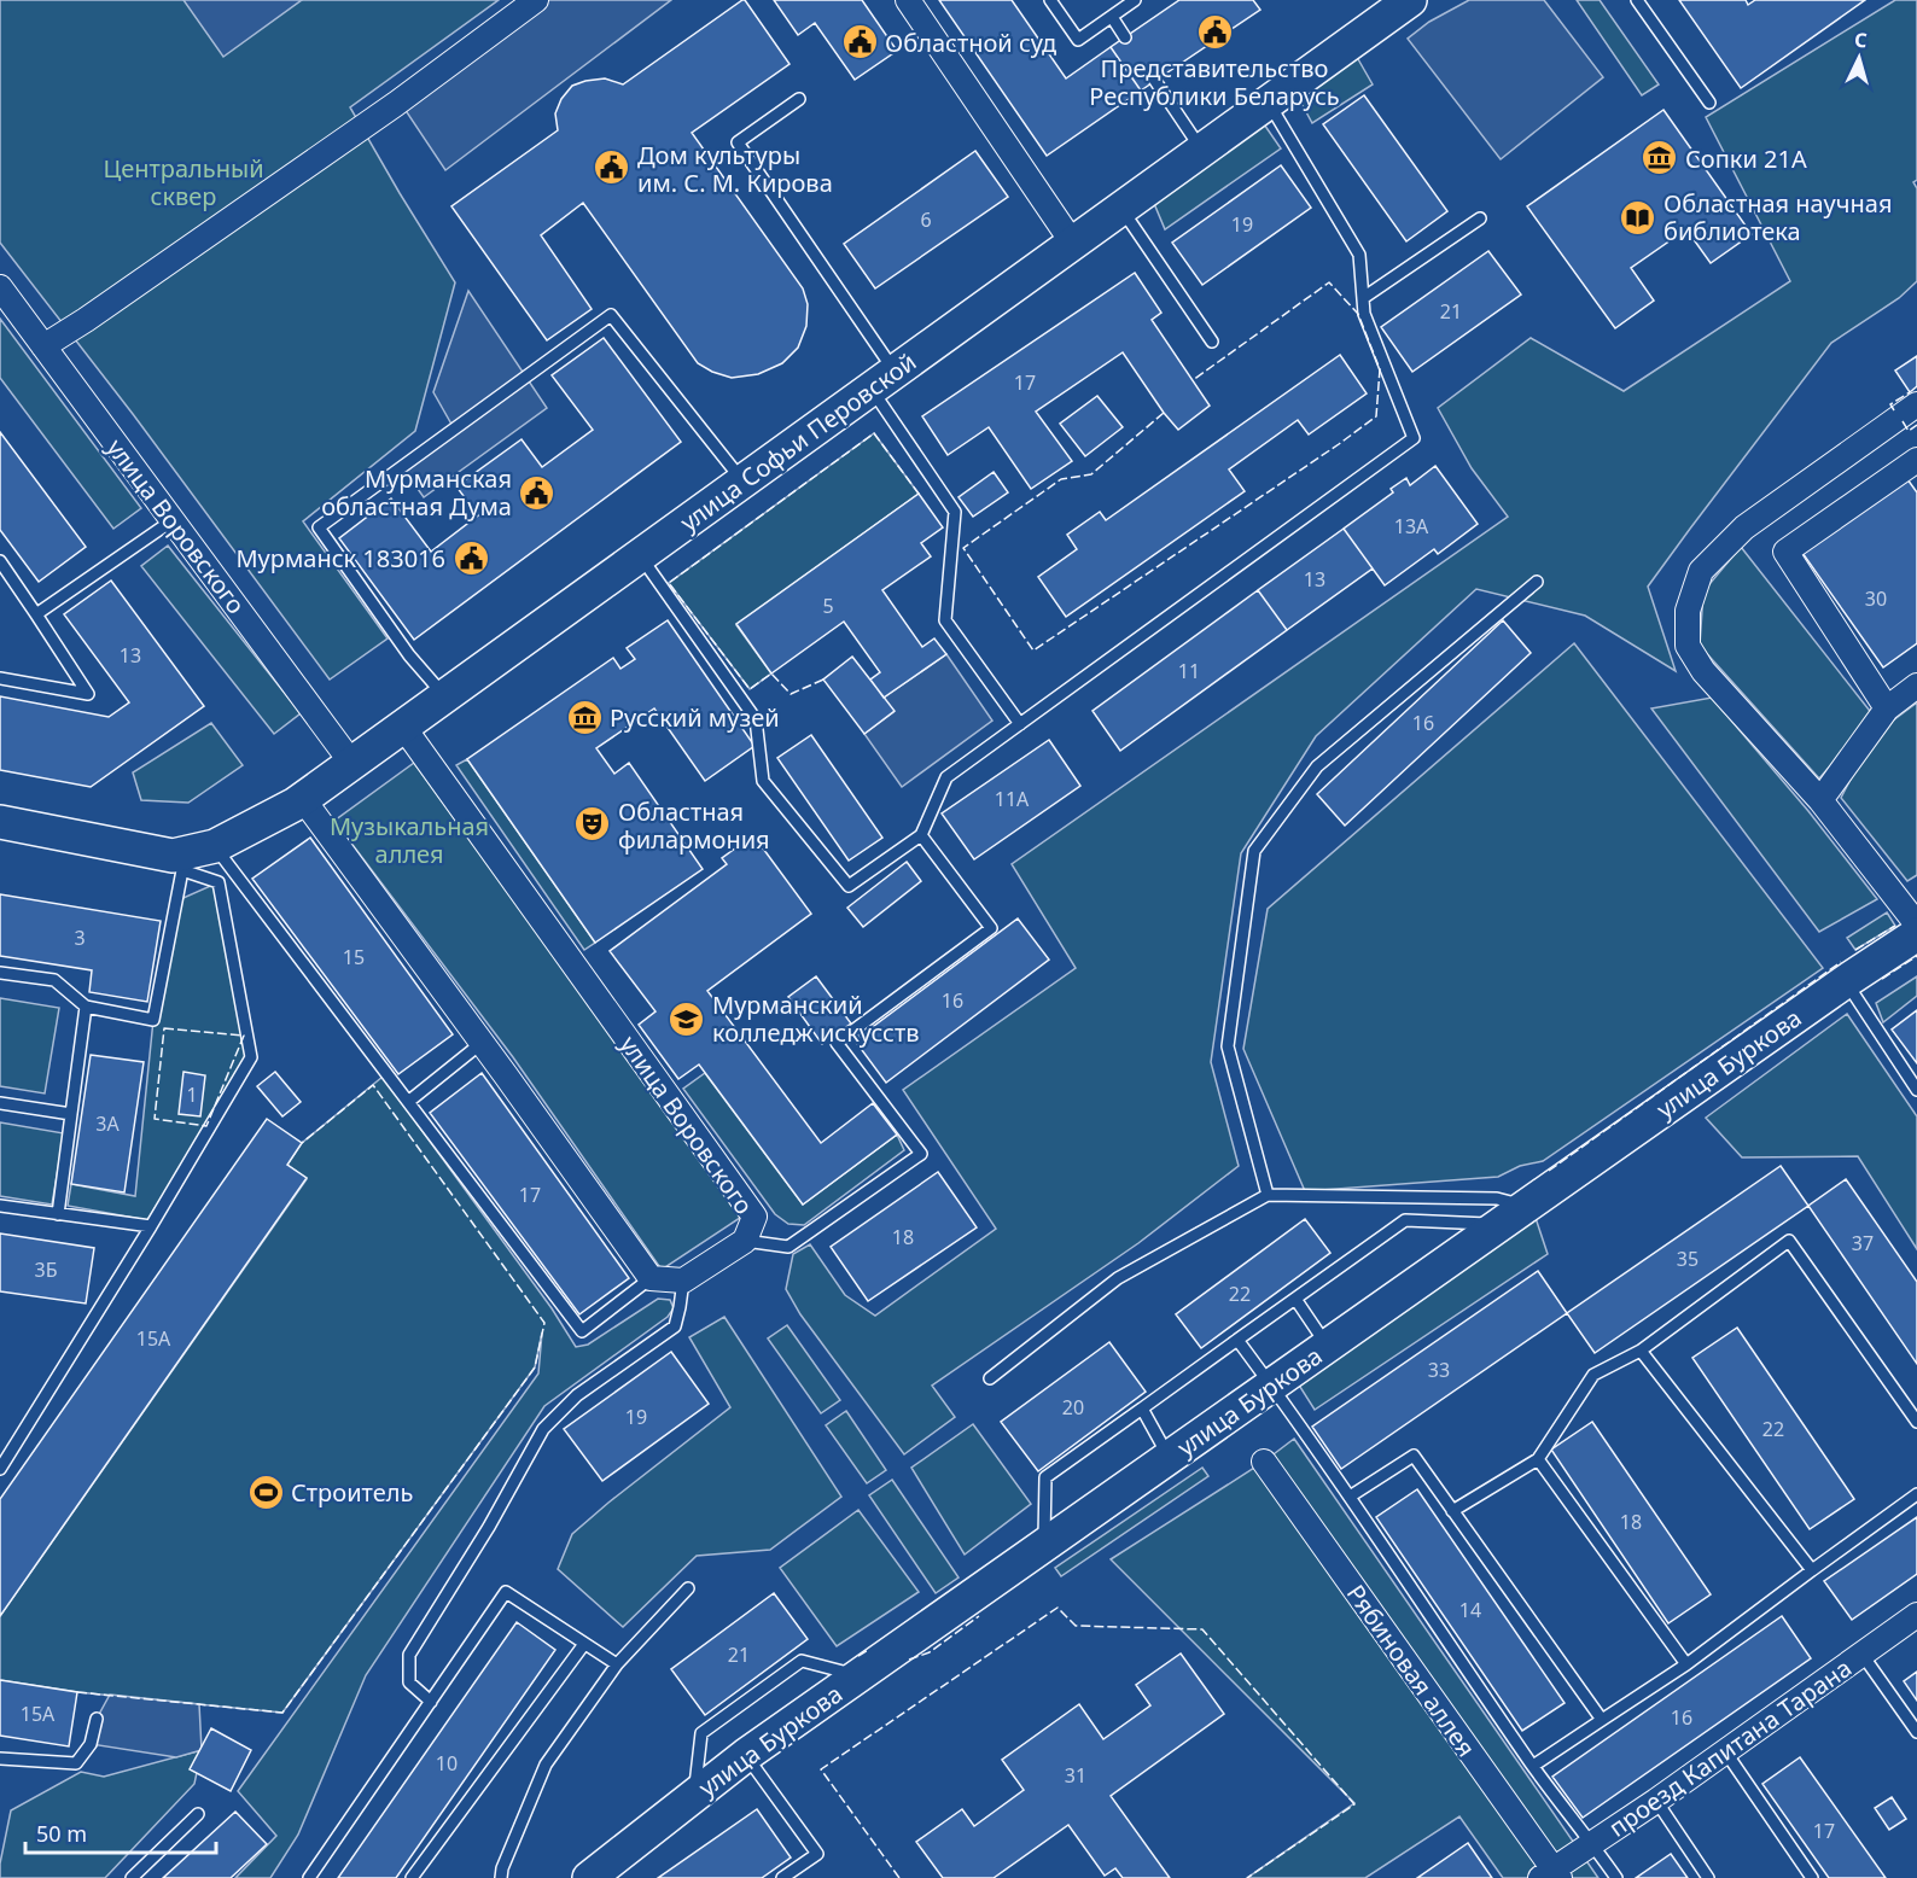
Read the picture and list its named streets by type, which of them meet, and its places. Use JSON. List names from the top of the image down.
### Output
{
  "streets": {
    "street": [
      "улица Софьи Перовской",
      "улица Воровского",
      "улица Буркова",
      "Рябиновая аллея",
      "проезд Капитана Тарана"
    ]
  },
  "crossings": [
    ["улица Софьи Перовской", "улица Воровского"],
    ["Рябиновая аллея", "проезд Капитана Тарана"]
  ],
  "parks": ["Центральный сквер", "Музыкальная аллея"],
  "places": {
    "public building": [
      "Представительство Республики Беларусь",
      "Областной суд",
      "Дом культуры им. С. М. Кирова",
      "Мурманская областная Дума",
      "Мурманск 183016"
    ],
    "museum": ["Сопки 21А", "Русский музей"],
    "library": ["Областная научная библиотека"],
    "theatre": ["Областная филармония"],
    "school or university": ["Мурманский колледж искусств"],
    "sports": ["Строитель"]
  },
  "house_numbers": [
    "6",
    "19",
    "21",
    "17",
    "13А",
    "13",
    "30",
    "5",
    "13",
    "11",
    "16",
    "11А",
    "3",
    "15",
    "16",
    "1",
    "3А",
    "17",
    "18",
    "37",
    "35",
    "3Б",
    "22",
    "15А",
    "33",
    "20",
    "19",
    "22",
    "18",
    "14",
    "21",
    "15А",
    "16",
    "10",
    "31",
    "17"
  ],
  "scale_bar": "50 m",
  "north": "top"
}
